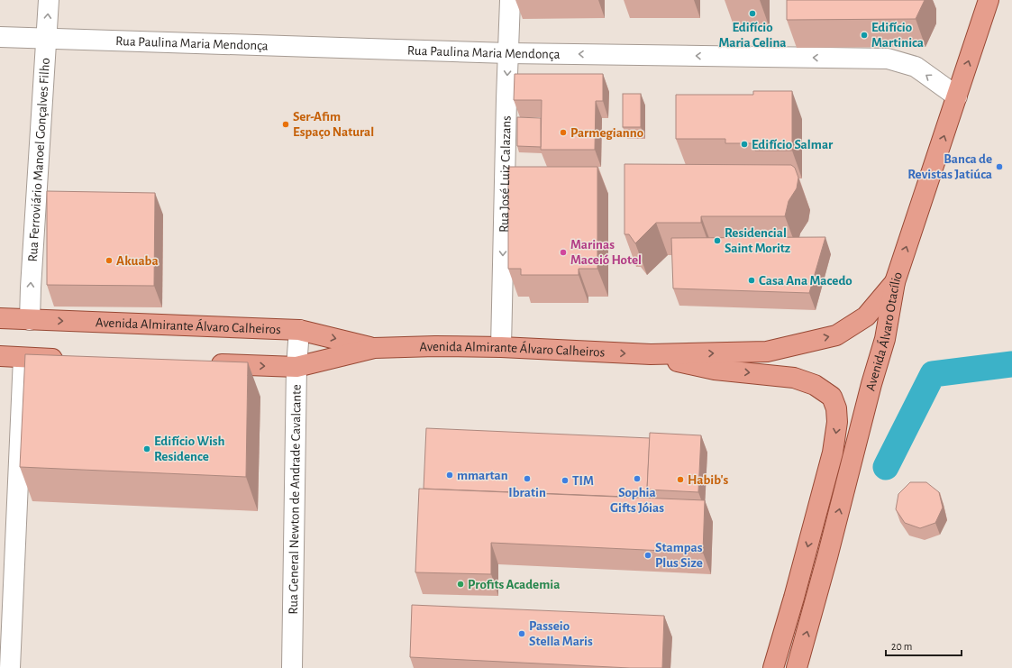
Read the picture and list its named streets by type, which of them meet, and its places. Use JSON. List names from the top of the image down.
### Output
{
  "streets": {
    "main road": ["Avenida Almirante Álvaro Calheiros", "Avenida Álvaro Otacílio"],
    "street": [
      "Rua Paulina Maria Mendonça",
      "Rua Ferroviário Manoel Gonçalves Filho",
      "Rua José Luiz Calazans",
      "Rua General Newton de Andrade Cavalcante"
    ]
  },
  "crossings": [
    ["Rua Paulina Maria Mendonça", "Rua Ferroviário Manoel Gonçalves Filho"],
    ["Rua Paulina Maria Mendonça", "Rua José Luiz Calazans"],
    ["Rua Paulina Maria Mendonça", "Avenida Álvaro Otacílio"],
    ["Rua Ferroviário Manoel Gonçalves Filho", "Avenida Almirante Álvaro Calheiros"],
    ["Rua José Luiz Calazans", "Avenida Almirante Álvaro Calheiros"],
    ["Avenida Almirante Álvaro Calheiros", "Avenida Álvaro Otacílio"],
    ["Avenida Almirante Álvaro Calheiros", "Rua General Newton de Andrade Cavalcante"]
  ],
  "one_way": [
    "Rua Paulina Maria Mendonça",
    "Rua Ferroviário Manoel Gonçalves Filho",
    "Rua José Luiz Calazans",
    "Avenida Álvaro Otacílio"
  ],
  "places": [
    "Edifício Maria Celina",
    "Edifício Martinica",
    "Ser-Afim Espaço Natural",
    "Parmegianno",
    "Edifício Salmar",
    "Banca de Revistas Jatiúca",
    "Residencial Saint Moritz",
    "Marinas Maceió Hotel",
    "Akuaba",
    "Casa Ana Macedo",
    "Edifício Wish Residence",
    "mmartan",
    "Ibratin",
    "Sophia Gifts Jóias",
    "Habib's",
    "TIM",
    "Stampas Plus Size",
    "Profits Academia",
    "Passeio Stella Maris"
  ],
  "scale_bar": "20 m"
}
